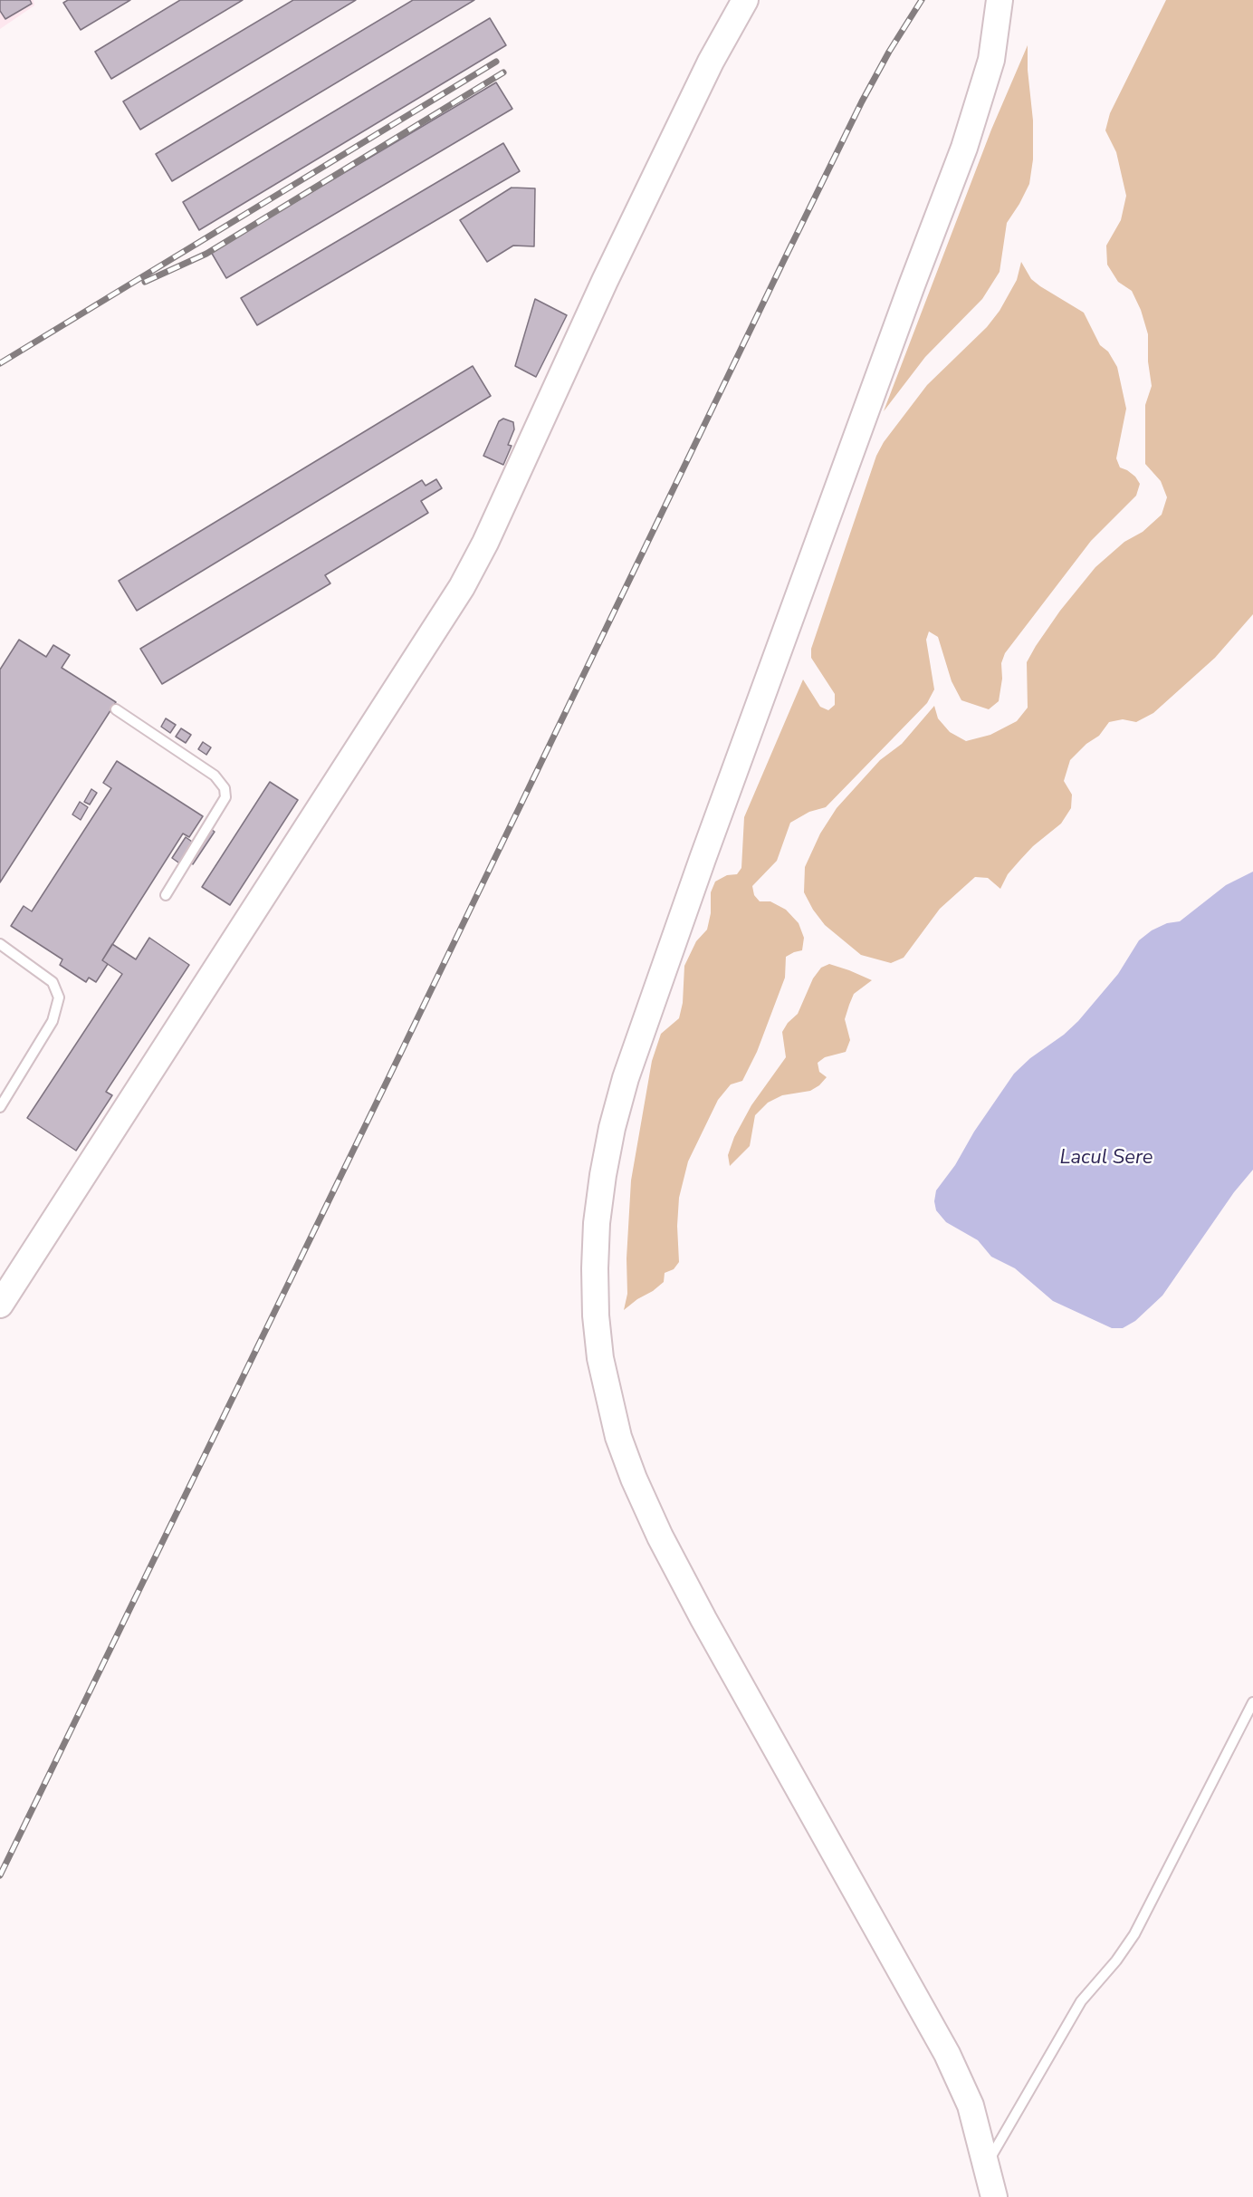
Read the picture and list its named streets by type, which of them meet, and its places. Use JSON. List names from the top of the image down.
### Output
{
  "water": ["Lacul Sere"]
}
